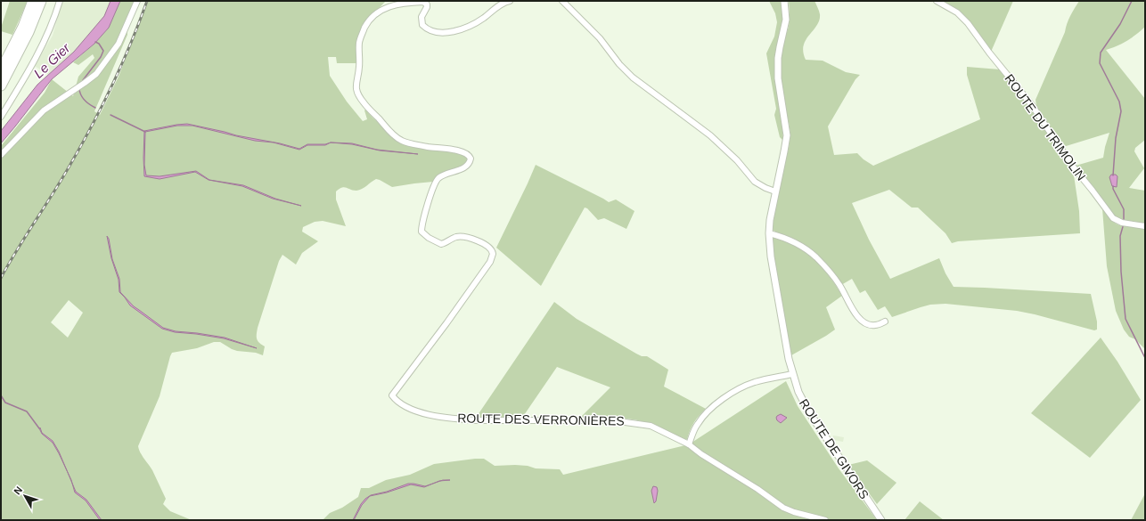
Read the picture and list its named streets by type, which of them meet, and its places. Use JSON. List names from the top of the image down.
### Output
{
  "streets": {
    "street": ["ROUTE DU TRIMOLIN", "ROUTE DES VERRONIÈRES", "ROUTE DE GIVORS"]
  },
  "water": ["Le Gier"],
  "north": "top left"
}
